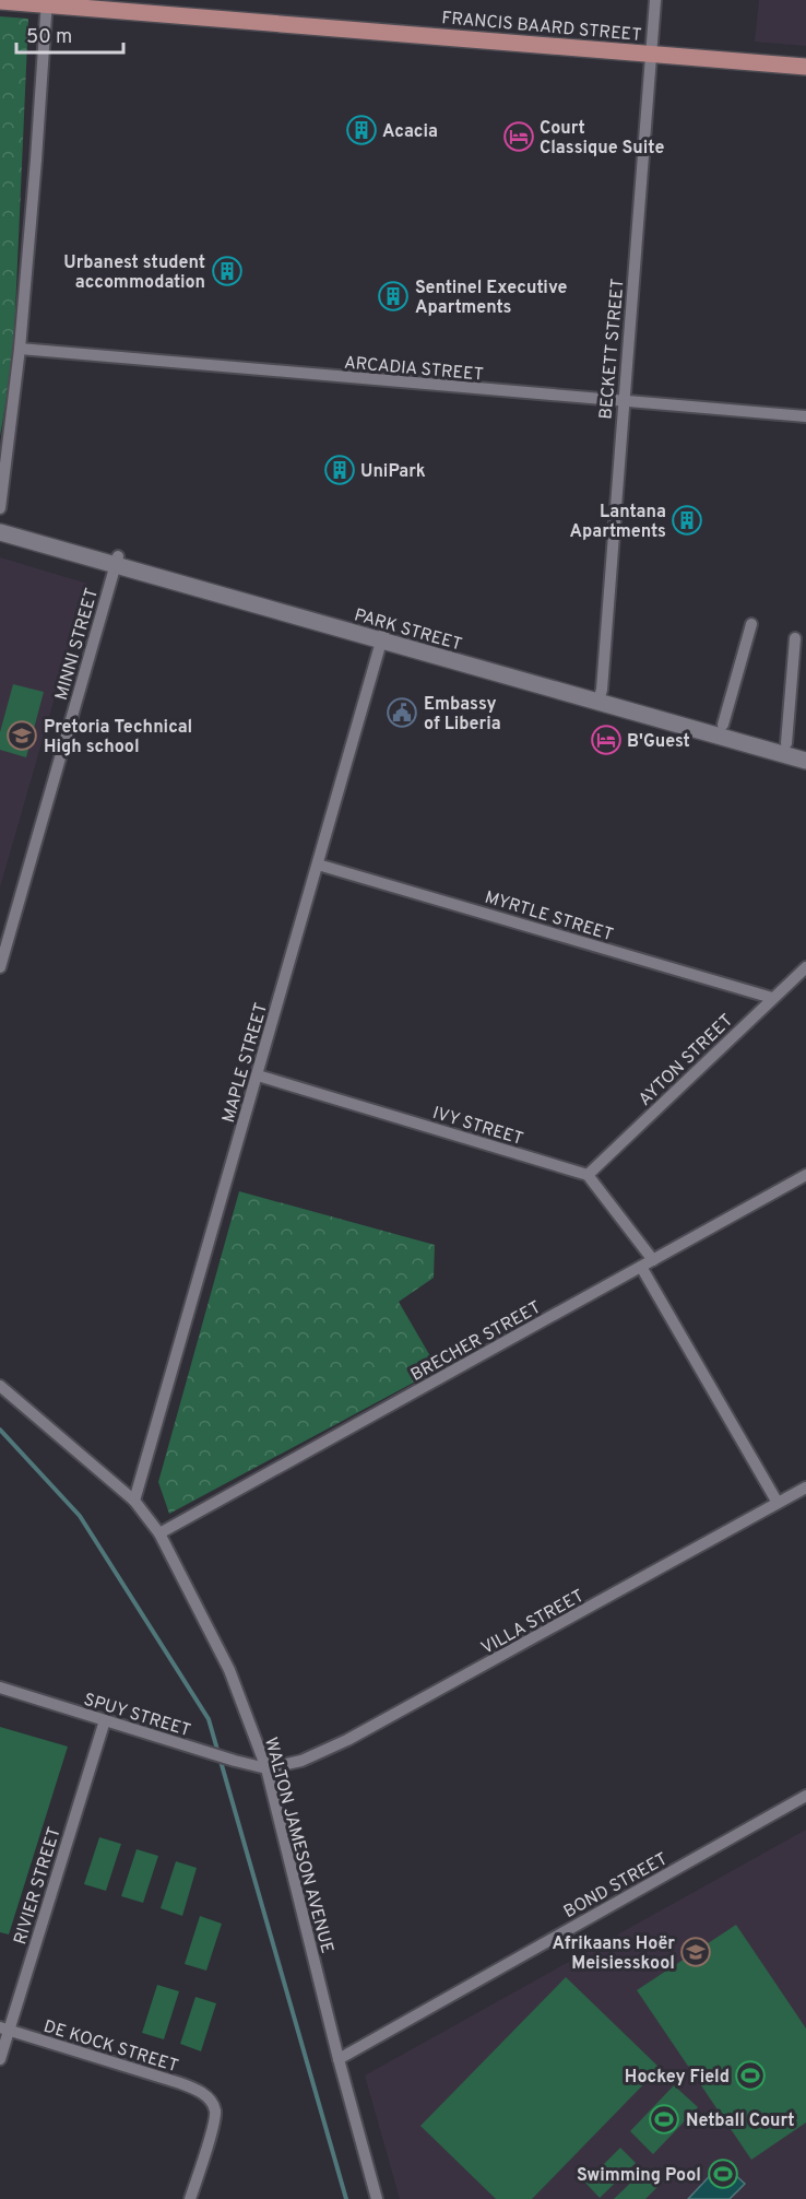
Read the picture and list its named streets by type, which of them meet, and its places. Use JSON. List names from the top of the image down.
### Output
{
  "streets": {
    "main road": ["FRANCIS BAARD STREET"],
    "street": [
      "BECKETT STREET",
      "ARCADIA STREET",
      "PARK STREET",
      "MINNI STREET",
      "MYRTLE STREET",
      "AYTON STREET",
      "MAPLE STREET",
      "IVY STREET",
      "BRECHER STREET",
      "VILLA STREET",
      "SPUY STREET",
      "WALTON JAMESON AVENUE",
      "BOND STREET",
      "RIVIER STREET",
      "DE KOCK STREET"
    ]
  },
  "crossings": [
    ["FRANCIS BAARD STREET", "BECKETT STREET"],
    ["BECKETT STREET", "ARCADIA STREET"],
    ["BECKETT STREET", "PARK STREET"],
    ["PARK STREET", "MINNI STREET"],
    ["PARK STREET", "MAPLE STREET"],
    ["MYRTLE STREET", "AYTON STREET"],
    ["MYRTLE STREET", "MAPLE STREET"],
    ["AYTON STREET", "IVY STREET"],
    ["MAPLE STREET", "IVY STREET"],
    ["MAPLE STREET", "WALTON JAMESON AVENUE"],
    ["BRECHER STREET", "WALTON JAMESON AVENUE"],
    ["VILLA STREET", "SPUY STREET"],
    ["VILLA STREET", "WALTON JAMESON AVENUE"],
    ["SPUY STREET", "WALTON JAMESON AVENUE"],
    ["SPUY STREET", "RIVIER STREET"],
    ["WALTON JAMESON AVENUE", "BOND STREET"],
    ["RIVIER STREET", "DE KOCK STREET"]
  ],
  "places": {
    "building": [
      "Acacia",
      "Urbanest student accommodation",
      "Sentinel Executive Apartments",
      "UniPark",
      "Lantana Apartments"
    ],
    "hotel": ["Court Classique Suite", "B'Guest"],
    "public building": ["Embassy of Liberia"],
    "school or university": ["Pretoria Technical High school", "Afrikaans Hoër Meisiesskool"],
    "sports": ["Hockey Field", "Netball Court", "Swimming Pool"]
  },
  "scale_bar": "50 m"
}
